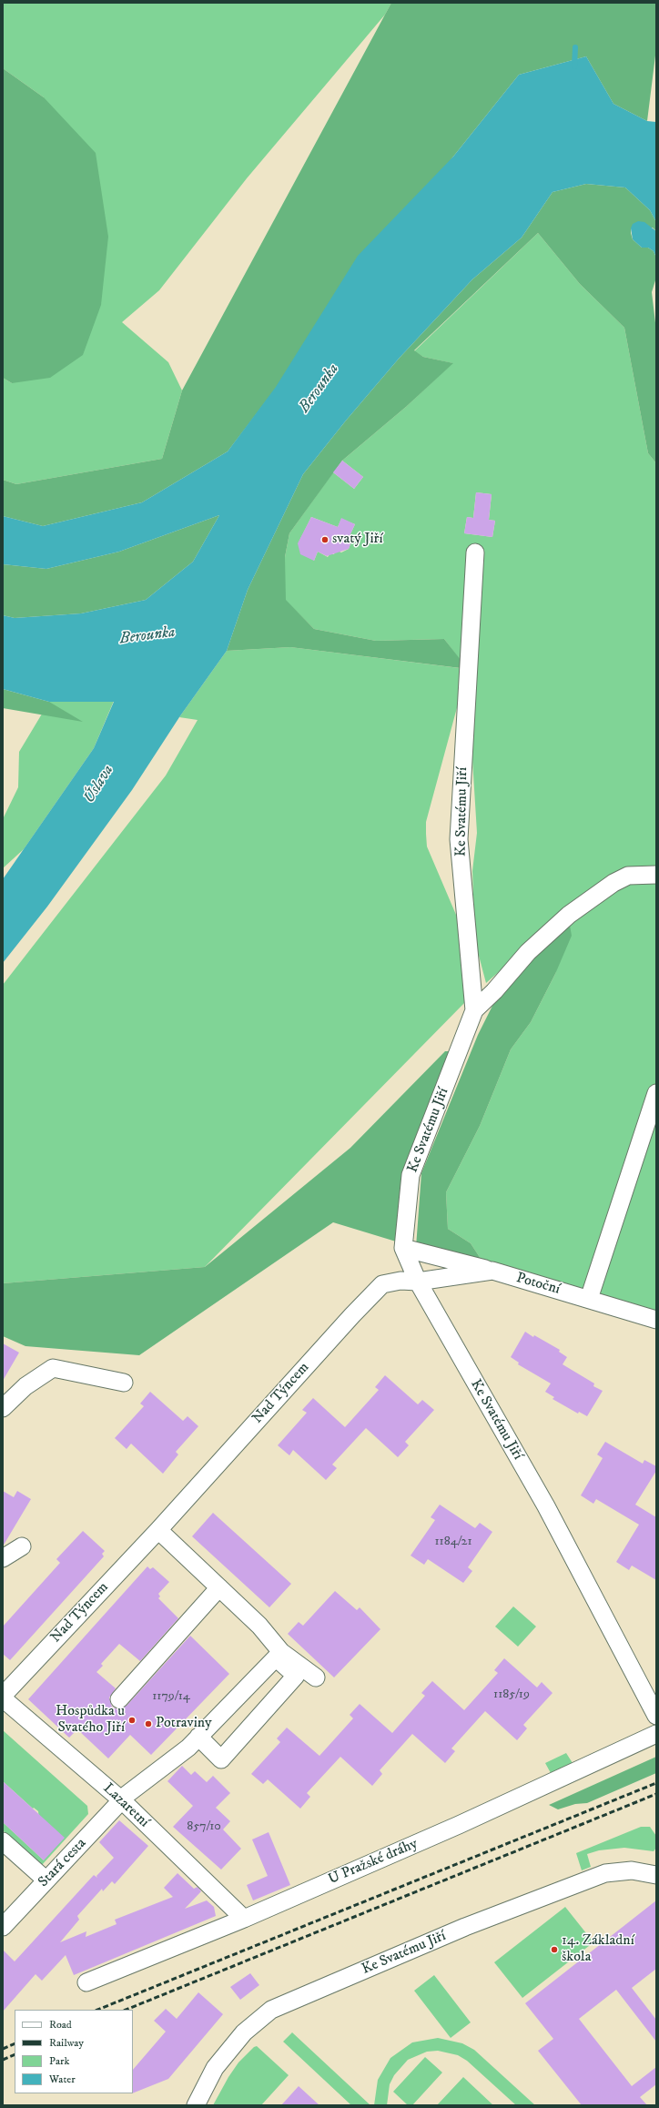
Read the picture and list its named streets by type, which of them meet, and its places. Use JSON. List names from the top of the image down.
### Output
{
  "streets": {
    "street": [
      "Ke Svatému Jiří",
      "Potoční",
      "Nad Týncem",
      "Lazaretní",
      "U Pražské dráhy",
      "Stará cesta"
    ]
  },
  "crossings": [
    ["Ke Svatému Jiří", "Potoční"],
    ["Ke Svatému Jiří", "Nad Týncem"],
    ["Potoční", "Nad Týncem"],
    ["Nad Týncem", "Lazaretní"],
    ["Lazaretní", "U Pražské dráhy"],
    ["Lazaretní", "Stará cesta"]
  ],
  "water": ["Berounka", "Úslava"],
  "places": [
    "svatý Jiří",
    "Hospůdka u Svatého Jiří",
    "Potraviny",
    "14. Základní škola"
  ],
  "house_numbers": [
    "1184/21",
    "1185/19",
    "1179/14",
    "857/10"
  ],
  "legend": [
    "Road",
    "Railway",
    "Park",
    "Water"
  ]
}
